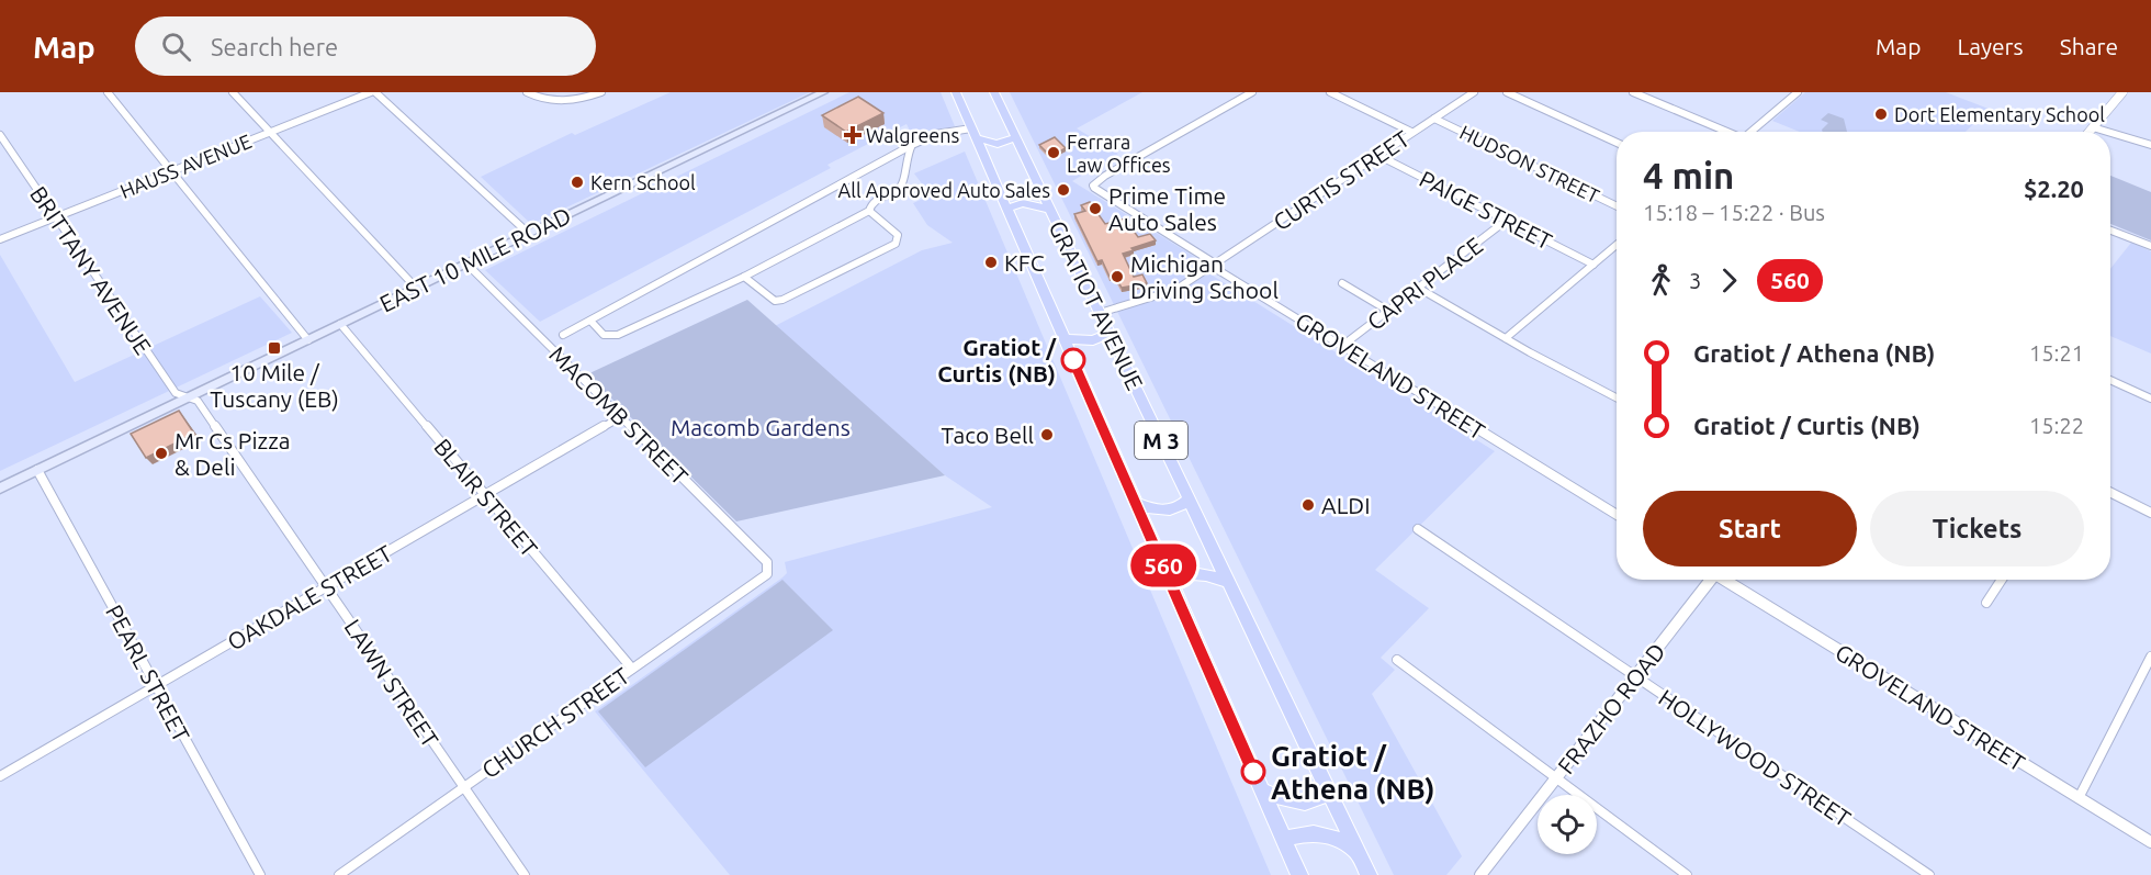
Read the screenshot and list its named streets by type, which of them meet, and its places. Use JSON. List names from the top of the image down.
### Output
{
  "streets": {
    "main road": ["EAST 10 MILE ROAD", "GRATIOT AVENUE", "M 3"],
    "street": [
      "HUDSON STREET",
      "HAUSS AVENUE",
      "CURTIS STREET",
      "PAIGE STREET",
      "BRITTANY AVENUE",
      "CAPRI PLACE",
      "GROVELAND STREET",
      "MACOMB STREET",
      "BLAIR STREET",
      "OAKDALE STREET",
      "PEARL STREET",
      "LAWN STREET",
      "FRAZHO ROAD",
      "CHURCH STREET",
      "HOLLYWOOD STREET"
    ]
  },
  "crossings": [
    ["HUDSON STREET", "CURTIS STREET"],
    ["HAUSS AVENUE", "BRITTANY AVENUE"],
    ["CURTIS STREET", "PAIGE STREET"],
    ["CURTIS STREET", "GRATIOT AVENUE"],
    ["CURTIS STREET", "GROVELAND STREET"],
    ["PAIGE STREET", "CAPRI PLACE"],
    ["EAST 10 MILE ROAD", "MACOMB STREET"],
    ["EAST 10 MILE ROAD", "BLAIR STREET"],
    ["BRITTANY AVENUE", "LAWN STREET"],
    ["CAPRI PLACE", "GROVELAND STREET"],
    ["MACOMB STREET", "OAKDALE STREET"],
    ["MACOMB STREET", "CHURCH STREET"],
    ["BLAIR STREET", "OAKDALE STREET"],
    ["BLAIR STREET", "CHURCH STREET"],
    ["OAKDALE STREET", "PEARL STREET"],
    ["OAKDALE STREET", "LAWN STREET"],
    ["LAWN STREET", "CHURCH STREET"],
    ["FRAZHO ROAD", "HOLLYWOOD STREET"]
  ],
  "parks": ["Macomb Gardens"],
  "places": {
    "other": [
      "Dort Elementary School",
      "Ferrara Law Offices",
      "Kern School",
      "All Approved Auto Sales",
      "Prime Time Auto Sales",
      "KFC",
      "Michigan Driving School",
      "Gratiot / Curtis (NB)",
      "Taco Bell",
      "Mr Cs Pizza & Deli",
      "ALDI",
      "Gratiot / Athena (NB)"
    ],
    "health": ["Walgreens"],
    "transit": ["10 Mile / Tuscany (EB)"]
  },
  "lines": ["bus line 560"],
  "page": {
    "header": "Map",
    "search": "Search here",
    "nav": ["Map", "Layers", "Share"],
    "on_map": "560",
    "heading": ["4 min", "15:18 – 15:22 · Bus", "$2.20"],
    "legs": ["3", "560"],
    "list": [
      {
        "name": "Gratiot / Athena (NB)",
        "value": "15:21"
      },
      {
        "name": "Gratiot / Curtis (NB)",
        "value": "15:22"
      }
    ],
    "buttons": ["Start", "Tickets"]
  }
}
